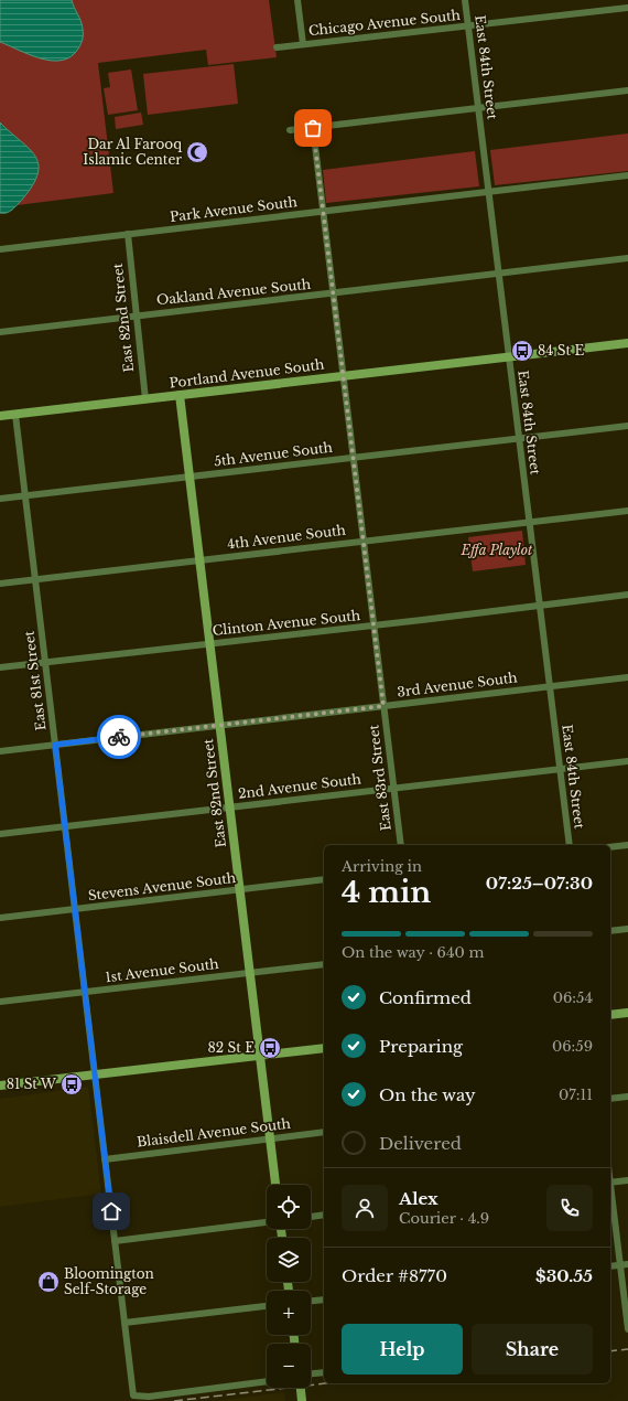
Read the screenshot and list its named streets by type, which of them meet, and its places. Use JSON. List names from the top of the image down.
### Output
{
  "streets": {
    "main road": ["East 82nd Street", "Portland Avenue South"],
    "street": [
      "Chicago Avenue South",
      "East 84th Street",
      "Park Avenue South",
      "Oakland Avenue South",
      "5th Avenue South",
      "4th Avenue South",
      "Clinton Avenue South",
      "East 81st Street",
      "3rd Avenue South",
      "East 83rd Street",
      "2nd Avenue South",
      "Stevens Avenue South",
      "1st Avenue South",
      "Blaisdell Avenue South"
    ]
  },
  "crossings": [
    ["Chicago Avenue South", "East 84th Street"],
    ["East 84th Street", "Park Avenue South"],
    ["East 84th Street", "Oakland Avenue South"],
    ["East 84th Street", "Portland Avenue South"],
    ["East 84th Street", "5th Avenue South"],
    ["East 84th Street", "4th Avenue South"],
    ["East 84th Street", "Clinton Avenue South"],
    ["East 84th Street", "3rd Avenue South"],
    ["East 84th Street", "2nd Avenue South"],
    ["Park Avenue South", "East 82nd Street"],
    ["Park Avenue South", "East 83rd Street"],
    ["Oakland Avenue South", "East 82nd Street"],
    ["Oakland Avenue South", "East 83rd Street"],
    ["East 82nd Street", "Portland Avenue South"],
    ["East 82nd Street", "5th Avenue South"],
    ["East 82nd Street", "4th Avenue South"],
    ["East 82nd Street", "Clinton Avenue South"],
    ["East 82nd Street", "3rd Avenue South"],
    ["East 82nd Street", "2nd Avenue South"],
    ["East 82nd Street", "Stevens Avenue South"],
    ["East 82nd Street", "1st Avenue South"],
    ["East 82nd Street", "Blaisdell Avenue South"],
    ["Portland Avenue South", "East 81st Street"],
    ["Portland Avenue South", "East 83rd Street"],
    ["5th Avenue South", "East 81st Street"],
    ["5th Avenue South", "East 83rd Street"],
    ["4th Avenue South", "East 81st Street"],
    ["4th Avenue South", "East 83rd Street"],
    ["Clinton Avenue South", "East 81st Street"],
    ["Clinton Avenue South", "East 83rd Street"],
    ["East 81st Street", "3rd Avenue South"],
    ["East 81st Street", "2nd Avenue South"],
    ["East 81st Street", "Stevens Avenue South"],
    ["East 81st Street", "1st Avenue South"],
    ["East 81st Street", "Blaisdell Avenue South"],
    ["3rd Avenue South", "East 83rd Street"],
    ["East 83rd Street", "2nd Avenue South"]
  ],
  "parks": ["Effa Playlot"],
  "places": {
    "mosque": ["Dar Al Farooq Islamic Center"],
    "bus stop": ["84 St E", "82 St E", "81 St W"],
    "shop": ["Bloomington Self-Storage"]
  },
  "page": {
    "heading": ["4 min", "Arriving in", "07:25–07:30"],
    "panel": [
      "Alex",
      "Courier · 4.9",
      "Order #8770",
      "$30.55"
    ],
    "bar": "On the way · 640 m",
    "list": [
      ["Confirmed", "06:54"],
      ["Preparing", "06:59"],
      ["On the way", "07:11"],
      "Delivered"
    ],
    "map_buttons": ["+", "−"],
    "buttons": ["Help", "Share"]
  }
}
